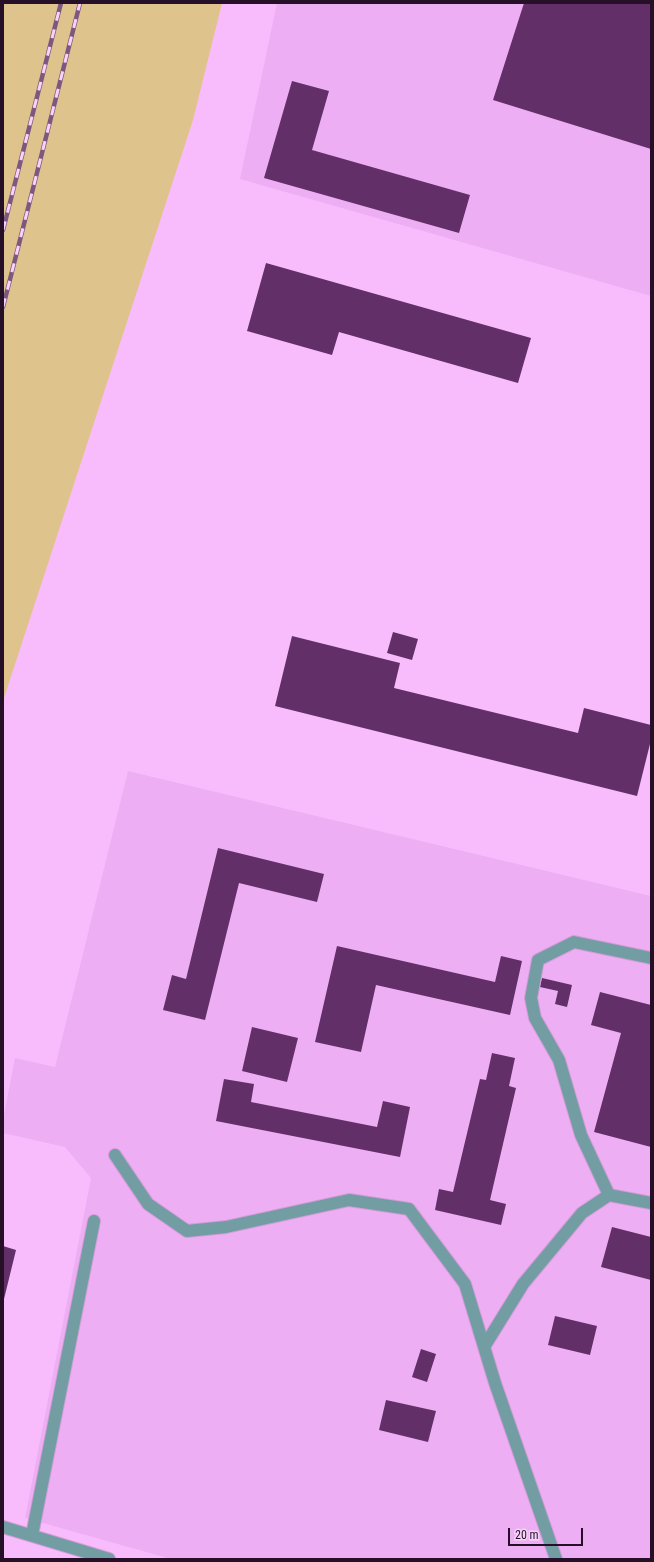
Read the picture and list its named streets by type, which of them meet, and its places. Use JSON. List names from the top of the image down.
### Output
{
  "scale_bar": "20 m"
}
